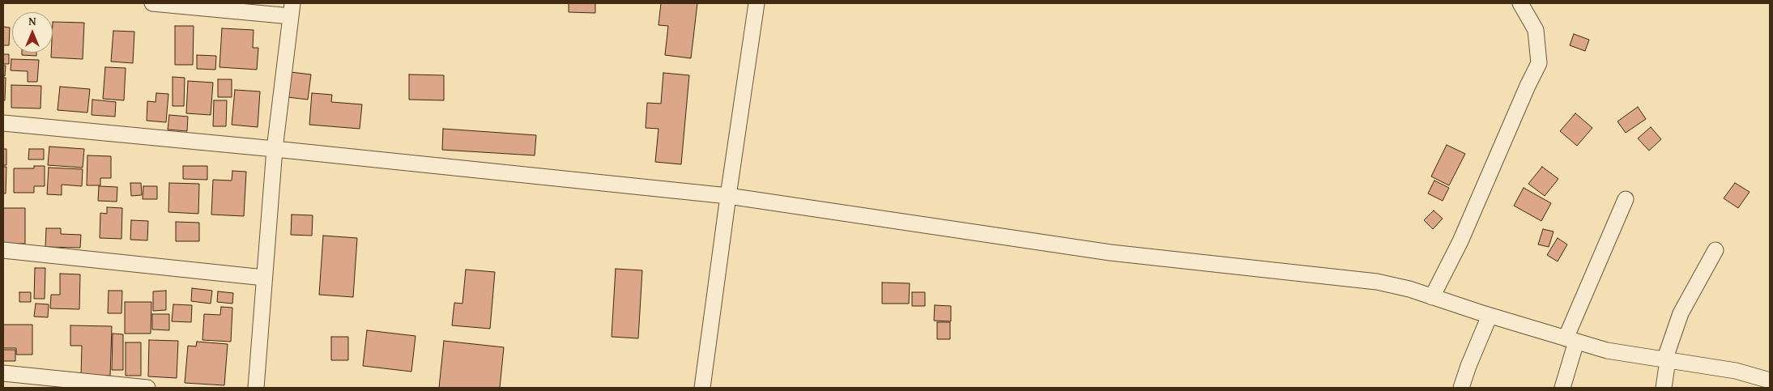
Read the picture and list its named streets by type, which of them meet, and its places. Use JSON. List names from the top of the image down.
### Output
{
  "north": "top"
}
